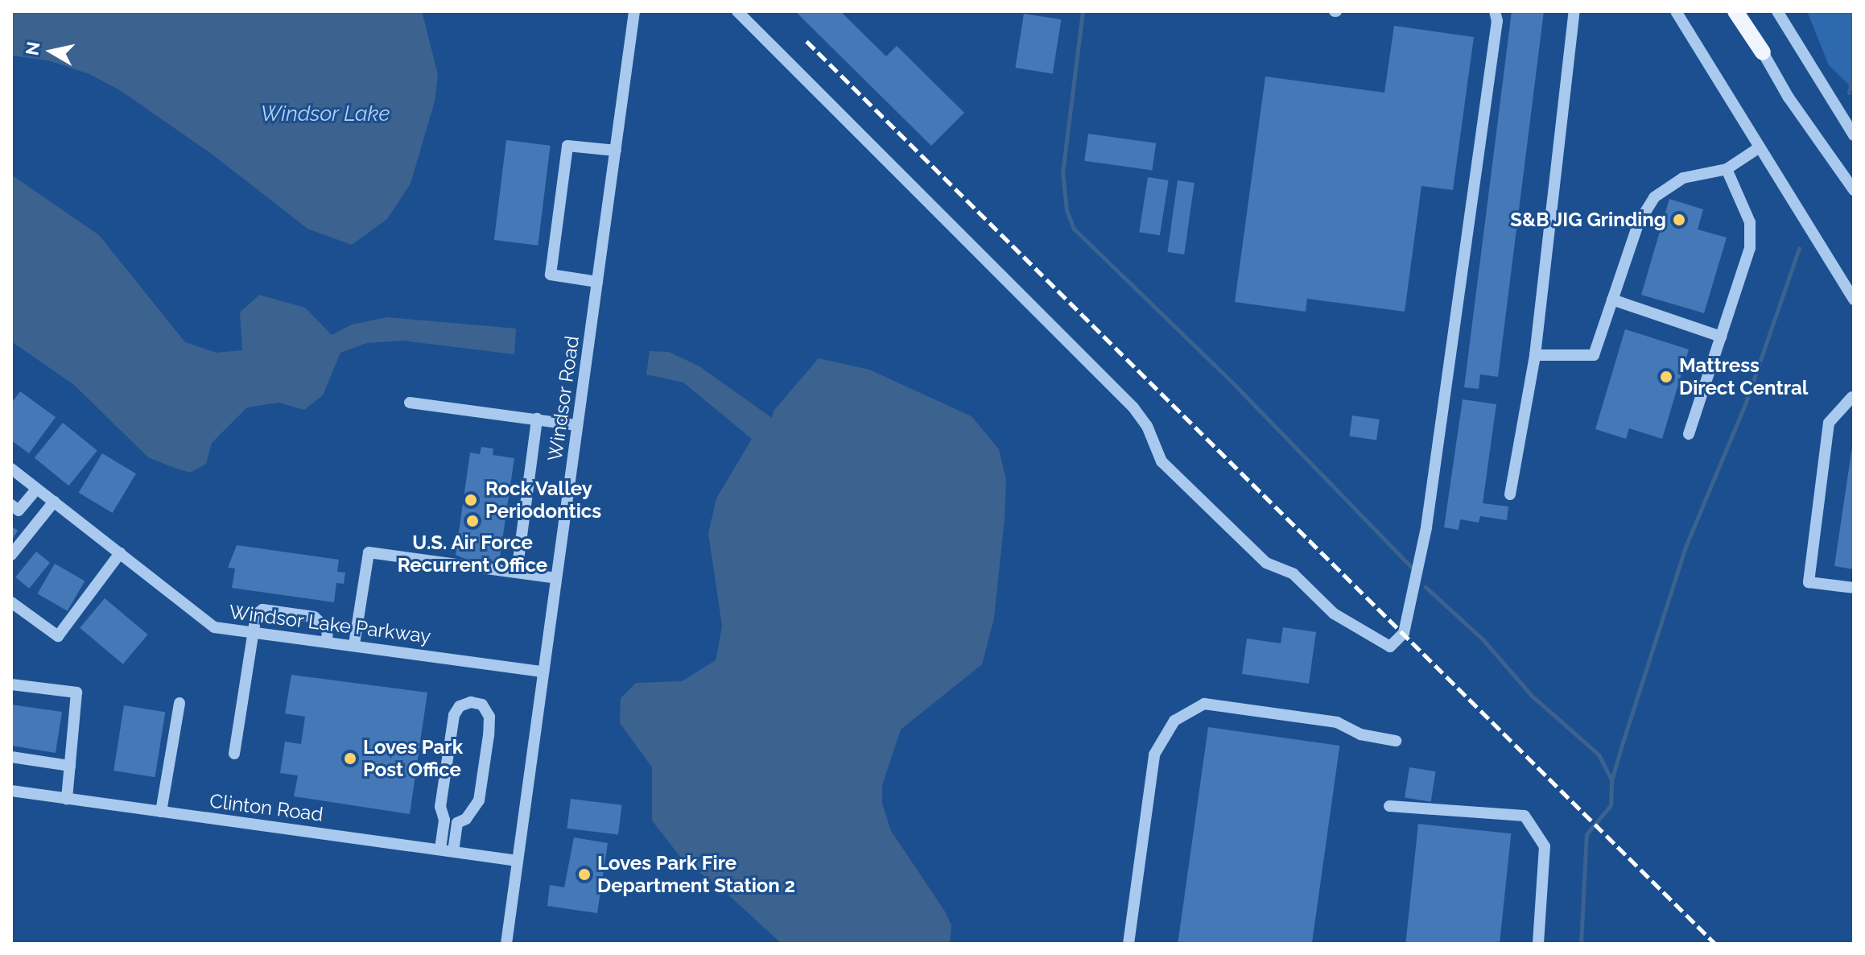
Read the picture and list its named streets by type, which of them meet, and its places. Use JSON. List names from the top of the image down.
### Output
{
  "streets": {
    "street": ["Windsor Road", "Windsor Lake Parkway", "Clinton Road"]
  },
  "crossings": [
    ["Windsor Road", "Windsor Lake Parkway"],
    ["Windsor Road", "Clinton Road"]
  ],
  "water": ["Windsor Lake"],
  "places": [
    "S&B JIG Grinding",
    "Mattress Direct Central",
    "Rock Valley Periodontics",
    "U.S. Air Force Recurrent Office",
    "Loves Park Post Office",
    "Loves Park Fire Department Station 2"
  ],
  "north": "left"
}
